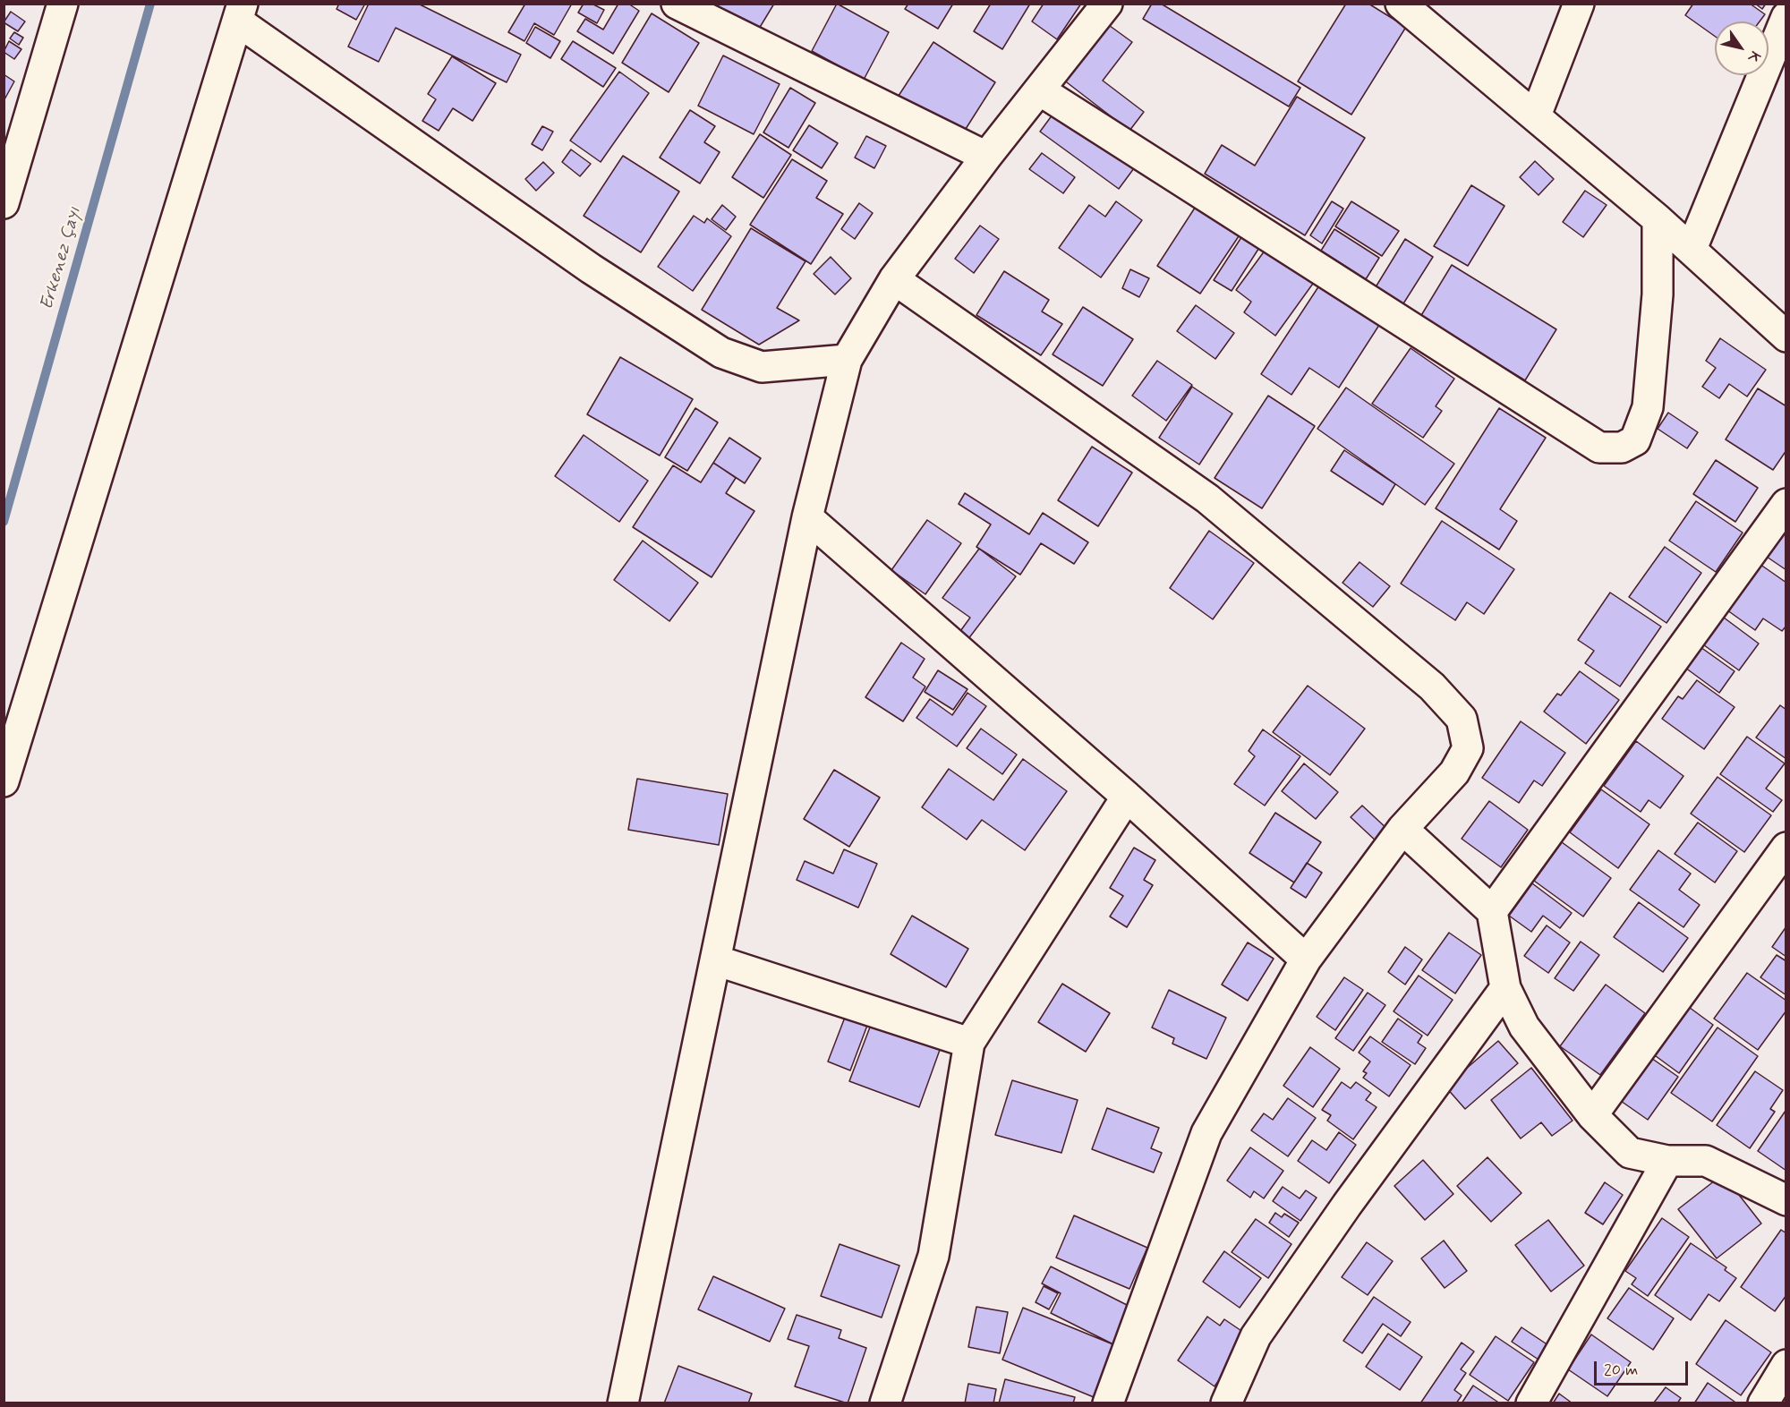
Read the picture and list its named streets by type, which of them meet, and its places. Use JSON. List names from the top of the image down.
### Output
{
  "water": ["Erkenez Çayı"],
  "scale_bar": "20 m",
  "north": "bottom right"
}
